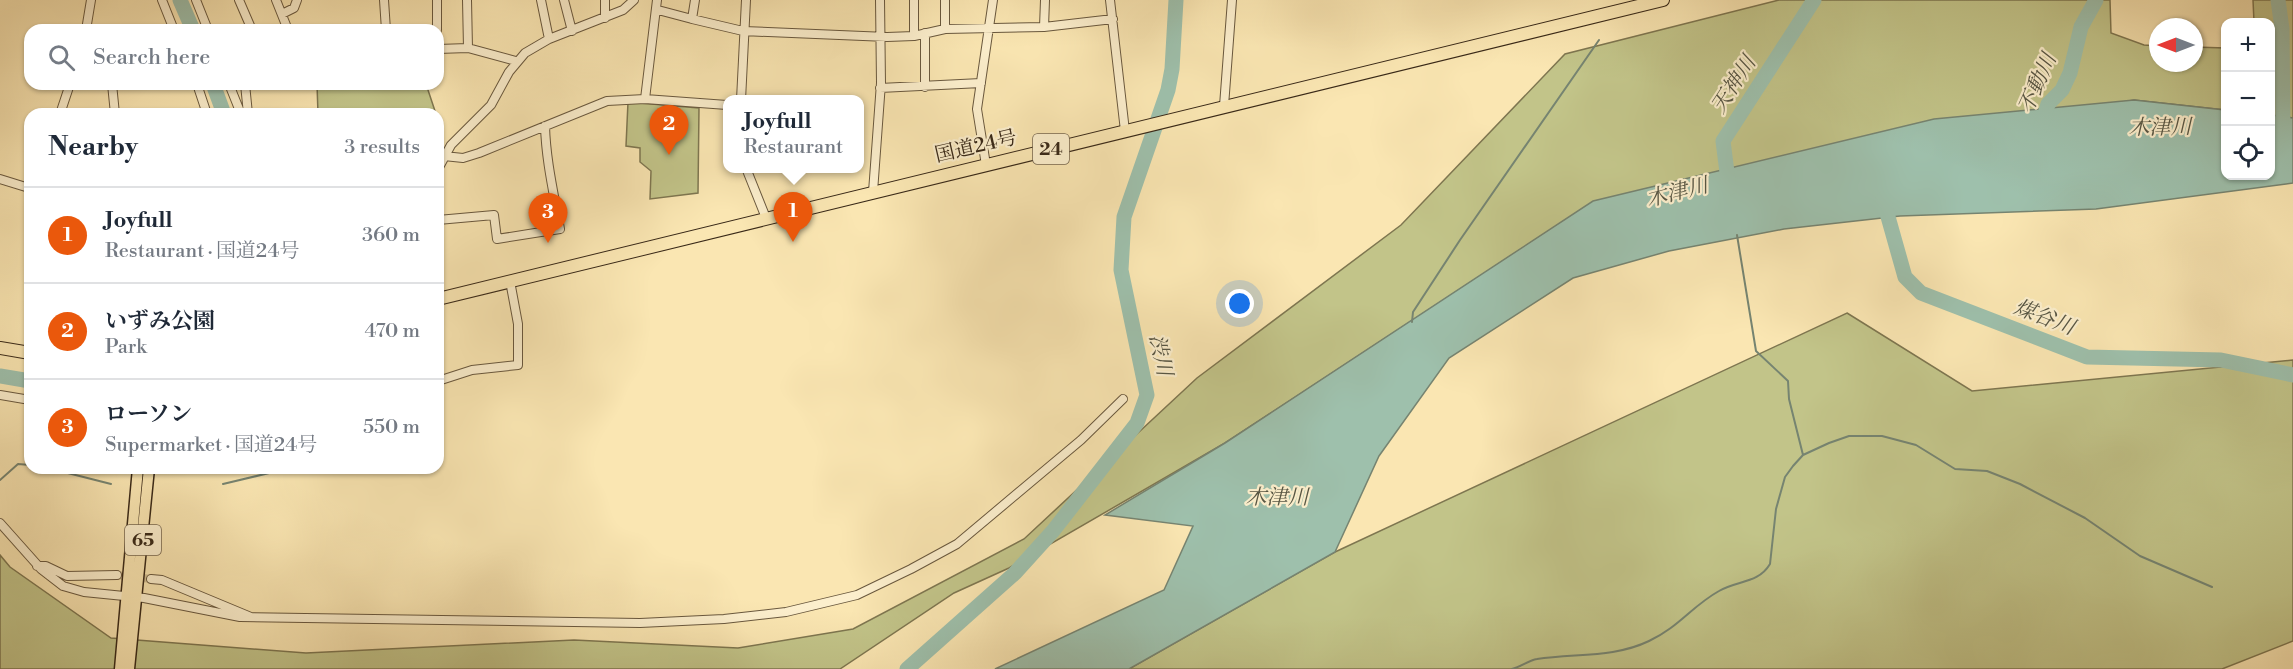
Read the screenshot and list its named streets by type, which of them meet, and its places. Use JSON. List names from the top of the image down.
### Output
{
  "streets": {
    "highway": ["国道24号", "24"],
    "main road": ["65"]
  },
  "water": [
    "不動川",
    "天神川",
    "木津川",
    "煤谷川",
    "渋川"
  ],
  "north": "left",
  "page": {
    "map_buttons": ["+", "−"],
    "search": "Search here",
    "popup": ["Joyfull", "Restaurant"],
    "pins": ["2", "1", "3"],
    "heading": ["Nearby", "3 results"],
    "list": [
      {
        "mark": "1",
        "name": "Joyfull",
        "note": "Restaurant · 国道24号",
        "value": "360 m"
      },
      {
        "mark": "2",
        "name": "いずみ公園",
        "note": "Park",
        "value": "470 m"
      },
      {
        "mark": "3",
        "name": "ローソン",
        "note": "Supermarket · 国道24号",
        "value": "550 m"
      }
    ]
  }
}
